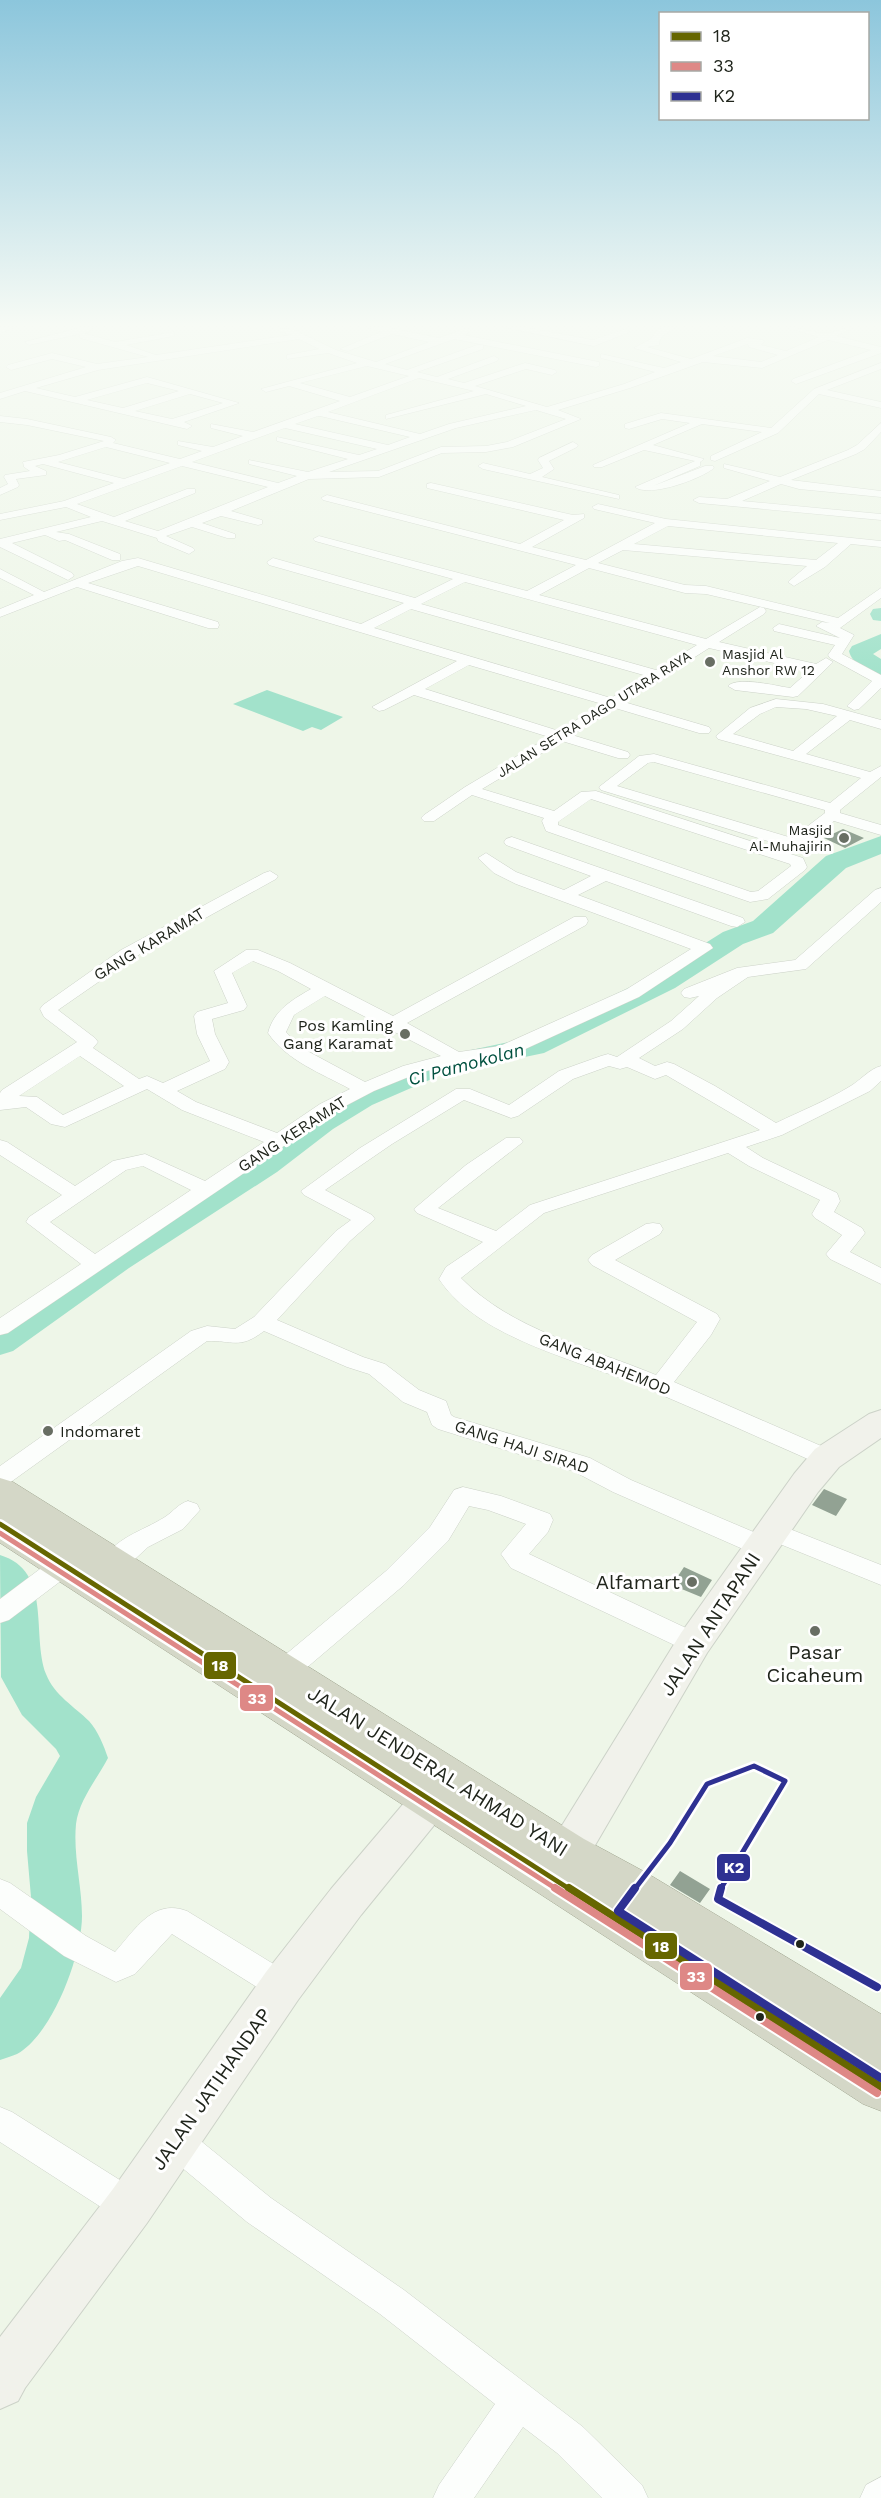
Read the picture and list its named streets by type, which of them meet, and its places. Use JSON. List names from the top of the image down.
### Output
{
  "streets": {
    "highway": ["JALAN JENDERAL AHMAD YANI"],
    "street": [
      "JALAN SETRA DAGO UTARA RAYA",
      "GANG KARAMAT",
      "GANG KERAMAT",
      "GANG ABAHEMOD",
      "GANG HAJI SIRAD",
      "JALAN ANTAPANI",
      "JALAN JATIHANDAP"
    ]
  },
  "crossings": [
    ["GANG ABAHEMOD", "JALAN ANTAPANI"],
    ["GANG HAJI SIRAD", "JALAN ANTAPANI"],
    ["JALAN ANTAPANI", "JALAN JENDERAL AHMAD YANI"],
    ["JALAN JENDERAL AHMAD YANI", "JALAN JATIHANDAP"]
  ],
  "water": ["Ci Pamokolan"],
  "places": [
    "Masjid Al Anshor RW 12",
    "Masjid Al-Muhajirin",
    "Pos Kamling Gang Karamat",
    "Indomaret",
    "Alfamart",
    "Pasar Cicaheum"
  ],
  "lines": ["transit line 18", "transit line 33", "transit line K2"],
  "legend": ["18", "33", "K2"]
}
